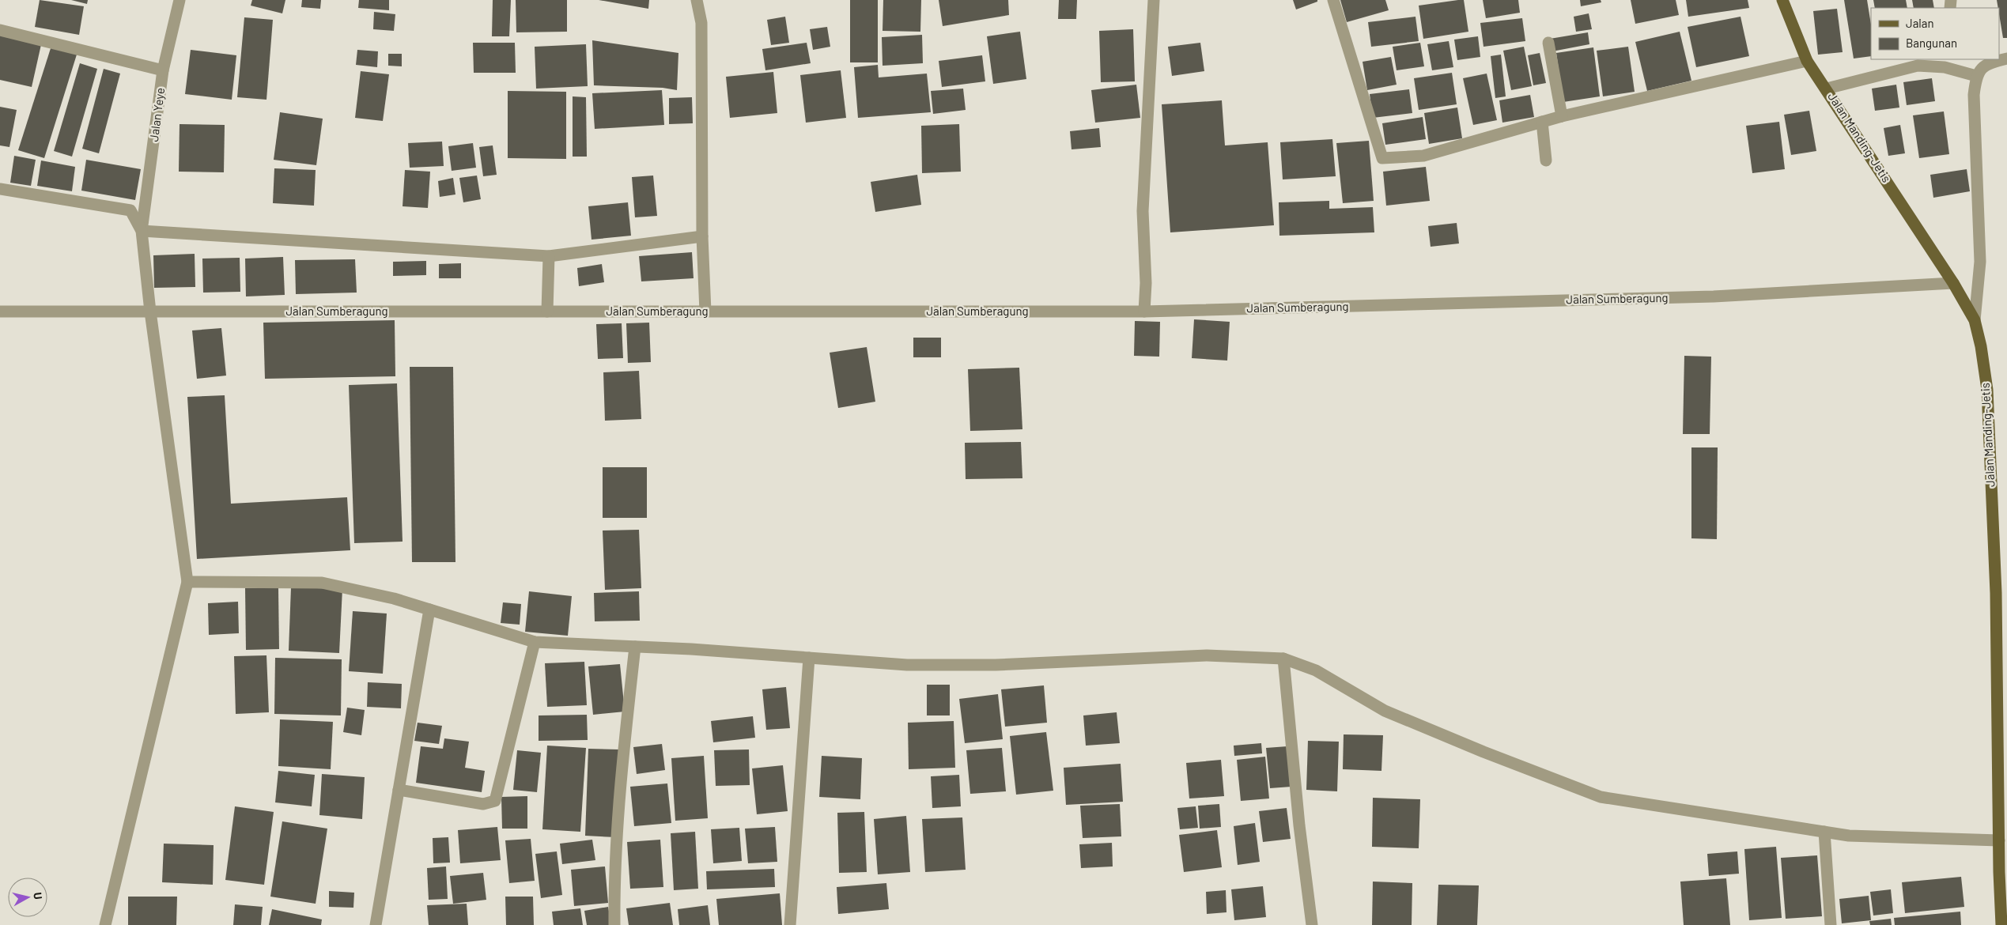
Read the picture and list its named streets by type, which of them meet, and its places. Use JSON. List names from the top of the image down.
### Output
{
  "streets": {
    "main road": ["Jalan Manding-Jetis"],
    "street": ["Jalan Yeye", "Jalan Sumberagung"]
  },
  "crossings": [
    ["Jalan Manding-Jetis", "Jalan Sumberagung"]
  ],
  "legend": ["Jalan", "Bangunan"],
  "north": "right"
}
